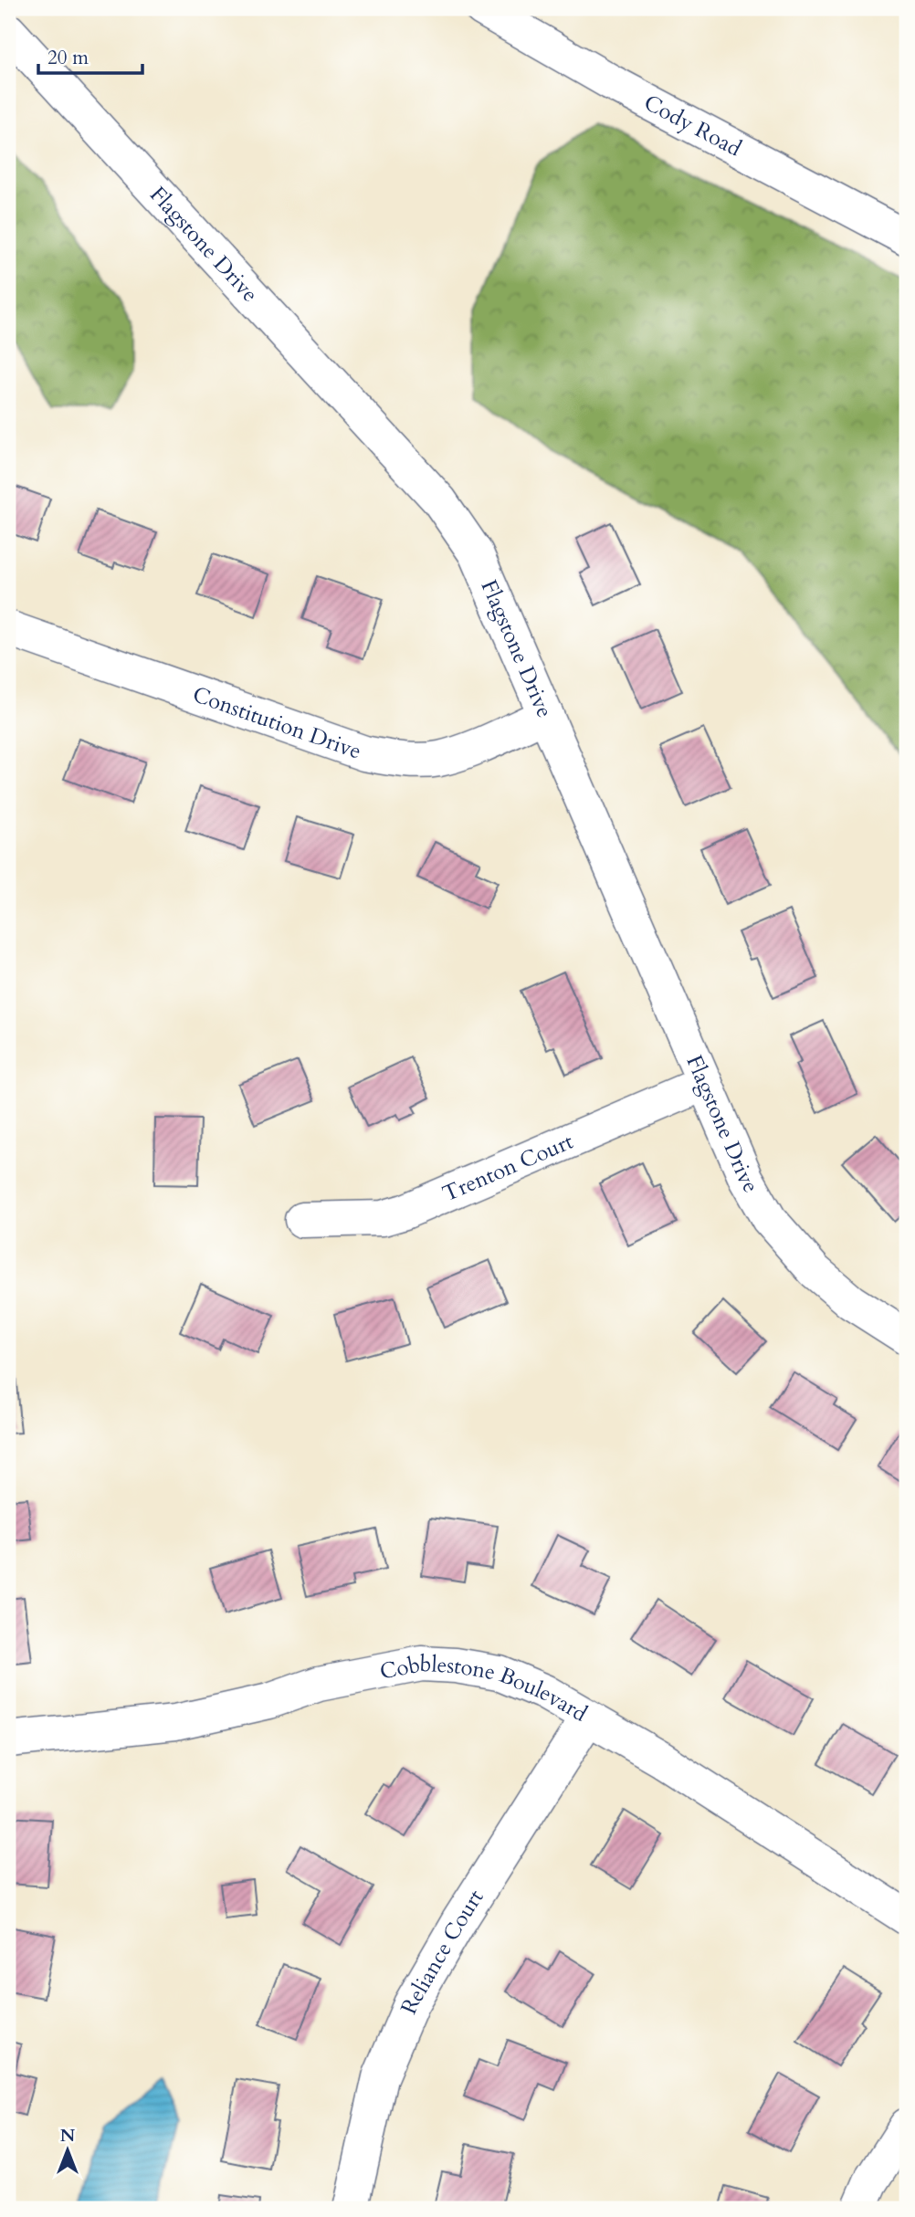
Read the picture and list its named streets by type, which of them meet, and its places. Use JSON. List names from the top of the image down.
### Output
{
  "streets": {
    "street": [
      "Cody Road",
      "Flagstone Drive",
      "Constitution Drive",
      "Trenton Court",
      "Cobblestone Boulevard",
      "Reliance Court"
    ]
  },
  "crossings": [
    ["Flagstone Drive", "Constitution Drive"],
    ["Flagstone Drive", "Trenton Court"],
    ["Cobblestone Boulevard", "Reliance Court"]
  ],
  "scale_bar": "20 m",
  "north": "top"
}
